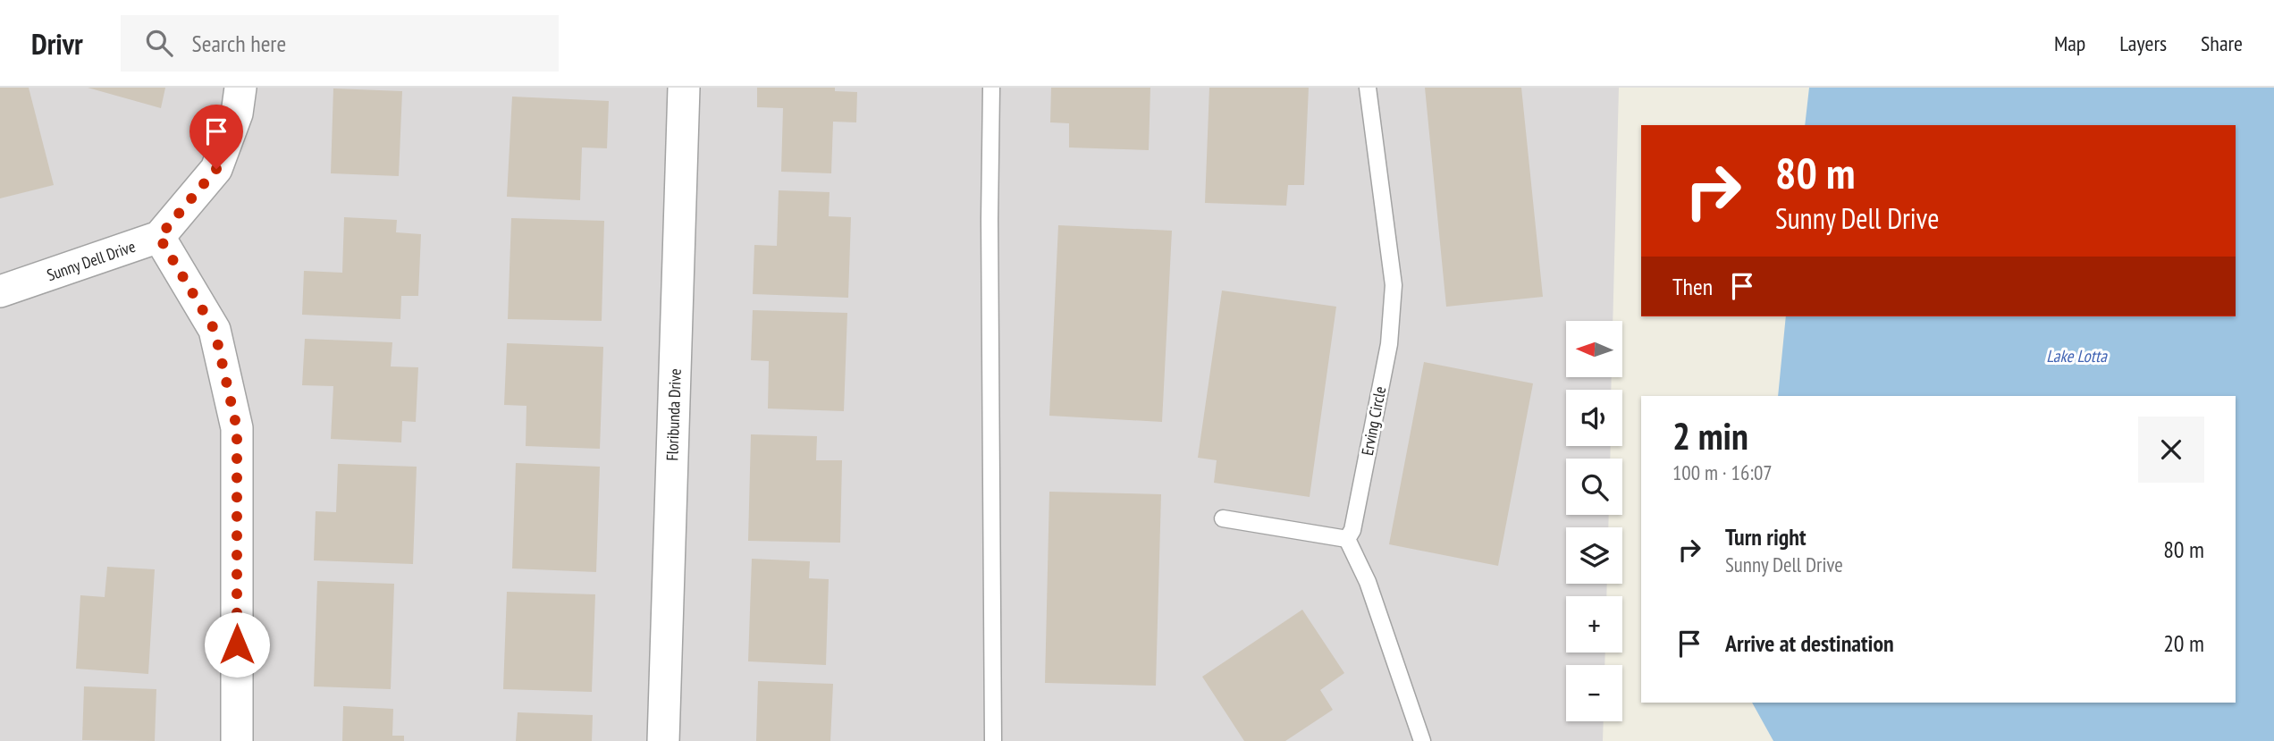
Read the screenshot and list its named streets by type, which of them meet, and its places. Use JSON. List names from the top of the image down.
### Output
{
  "streets": {
    "street": ["Sunny Dell Drive", "Floribunda Drive"],
    "lane": ["Erving Circle"]
  },
  "water": ["Lake Lotta"],
  "north": "left",
  "page": {
    "header": "Drivr",
    "search": "Search here",
    "nav": ["Map", "Layers", "Share"],
    "turn": ["80 m", "Sunny Dell Drive"],
    "then": "Then",
    "map_buttons": ["+", "−"],
    "heading": ["2 min", "100 m · 16:07"],
    "list": [
      {
        "name": "Turn right",
        "note": "Sunny Dell Drive",
        "value": "80 m"
      },
      {
        "name": "Arrive at destination",
        "value": "20 m"
      }
    ]
  }
}
